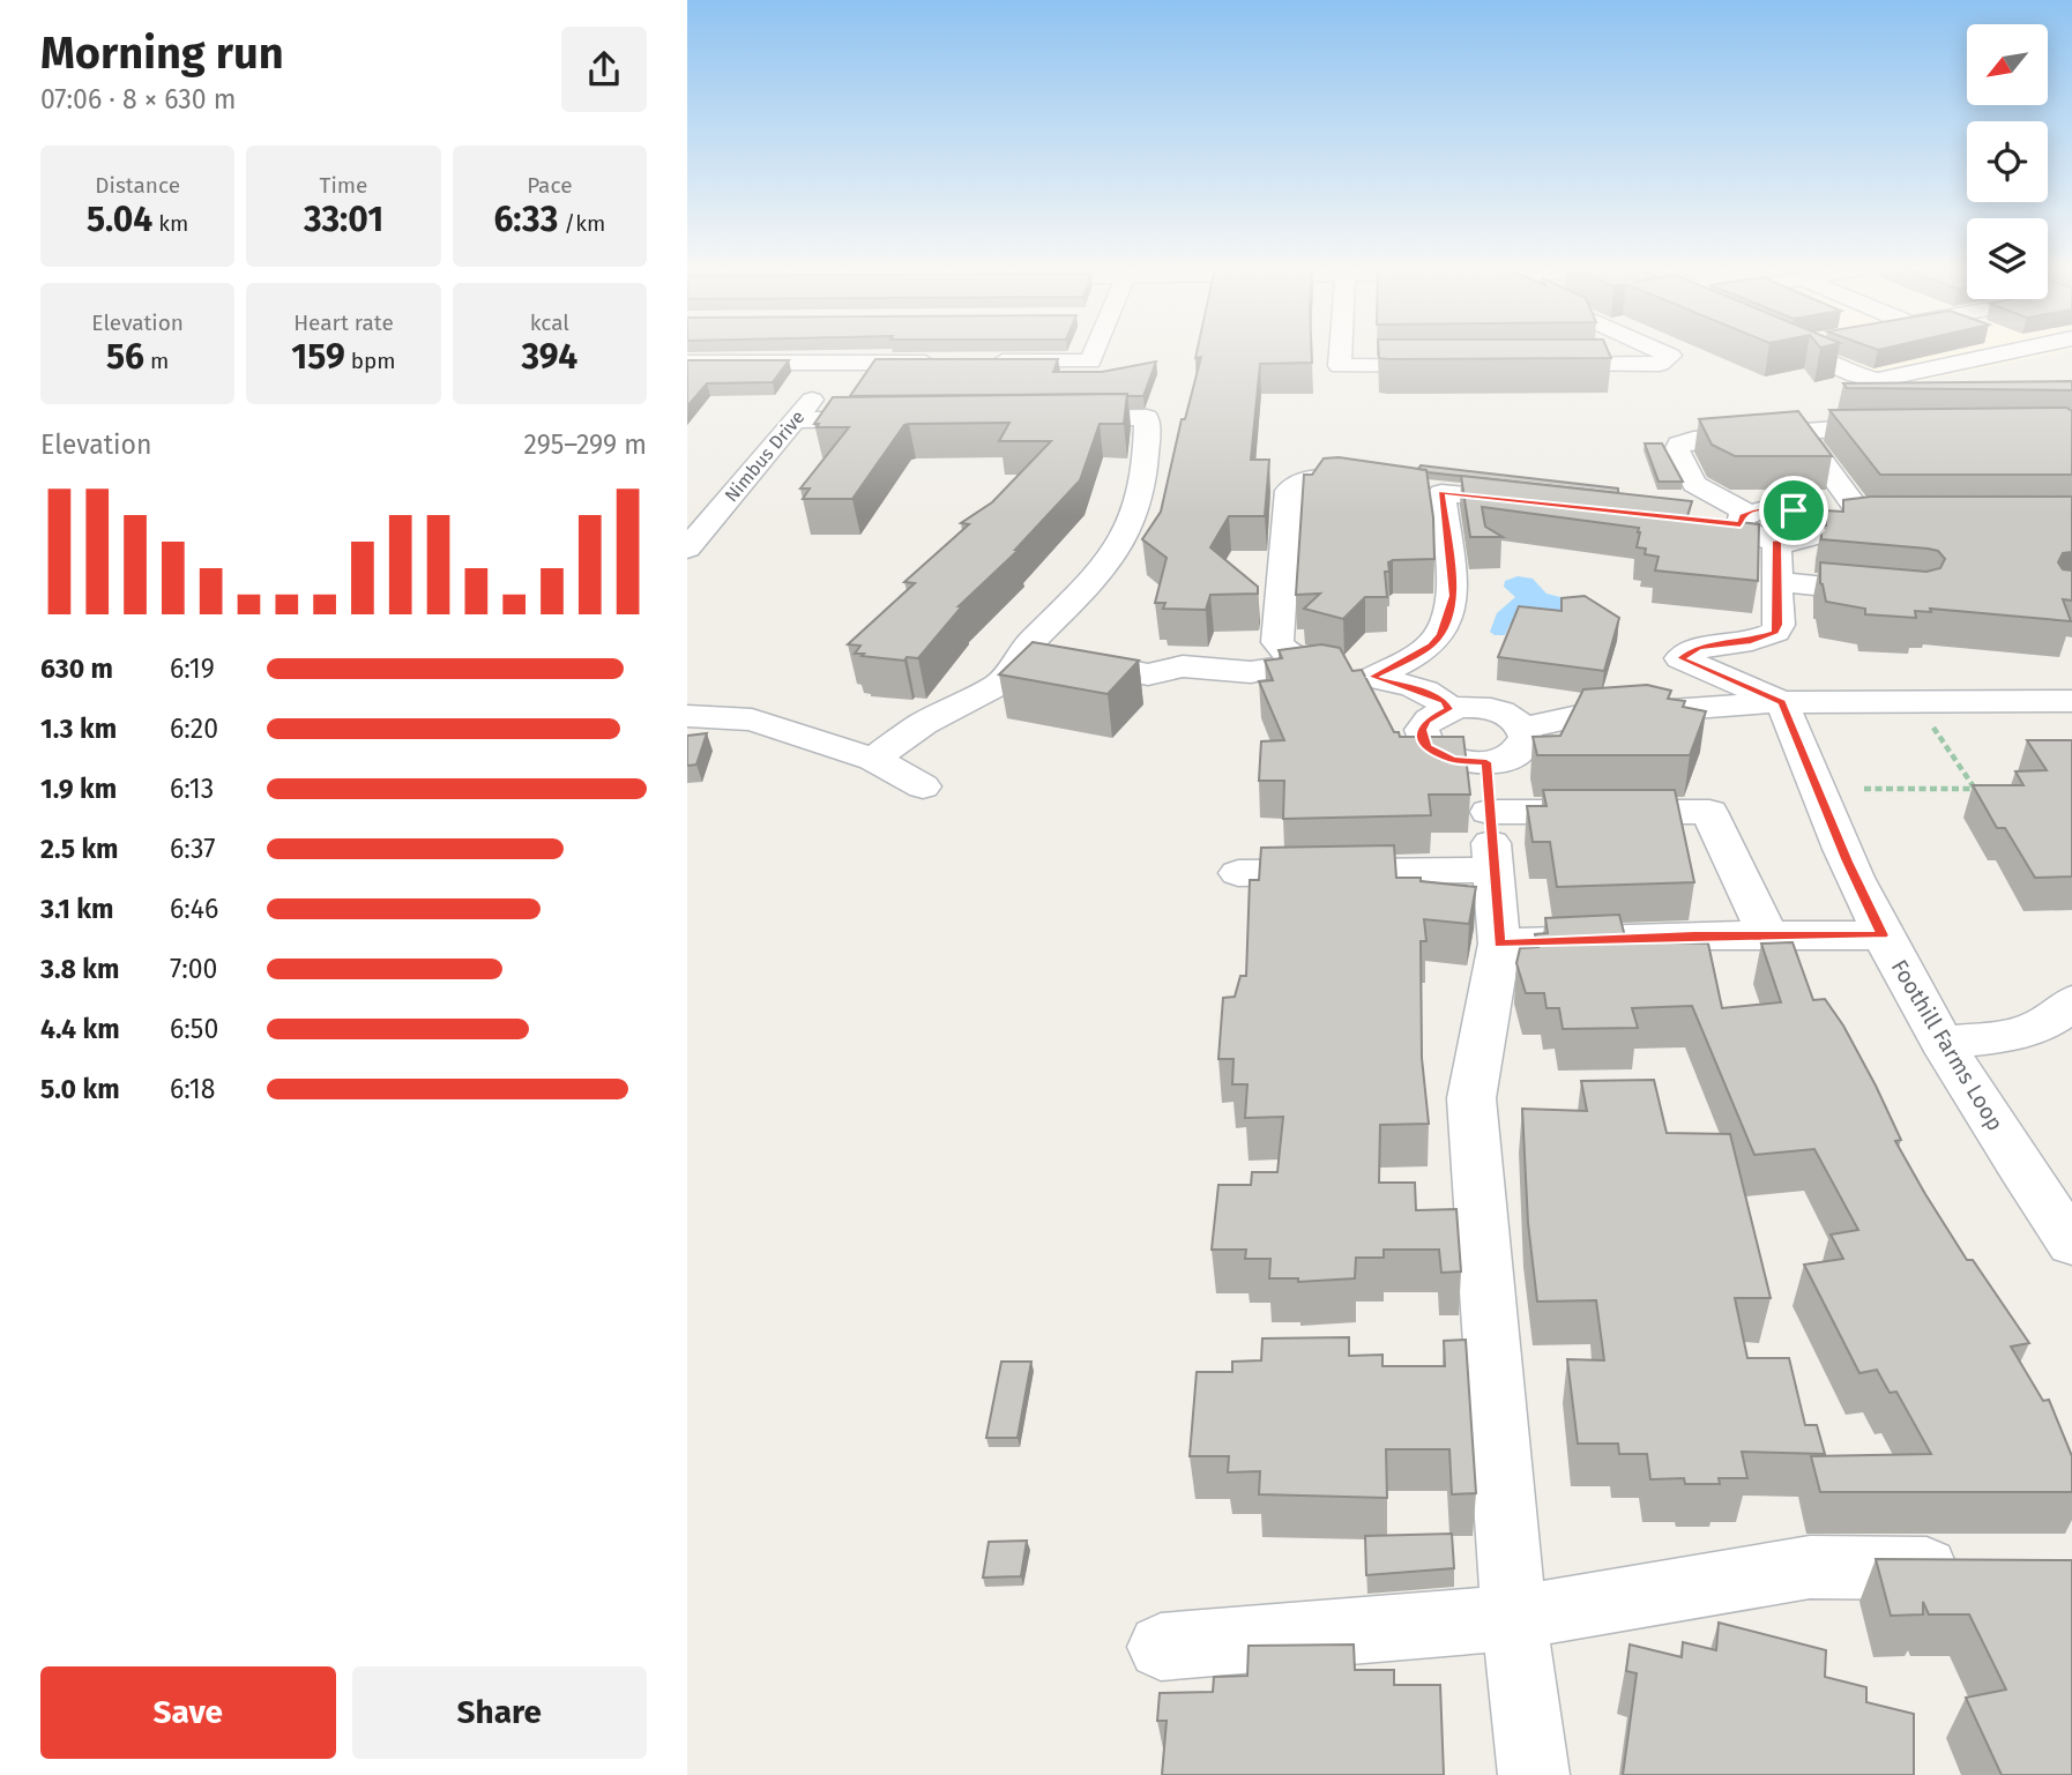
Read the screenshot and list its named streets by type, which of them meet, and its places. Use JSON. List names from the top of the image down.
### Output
{
  "streets": {
    "street": ["Nimbus Drive", "Foothill Farms Loop"]
  },
  "north": "bottom left",
  "page": {
    "heading": ["Morning run", "07:06 · 8 × 630 m"],
    "stats": [
      ["Distance", "5.04 km"],
      ["Time", "33:01"],
      ["Pace", "6:33 /km"],
      ["Elevation", "56 m"],
      ["Heart rate", "159 bpm"],
      ["kcal", "394"]
    ],
    "chart": ["Elevation", "295–299 m"],
    "list": [
      {
        "name": "630 m",
        "note": "6:19"
      },
      {
        "name": "1.3 km",
        "note": "6:20"
      },
      {
        "name": "1.9 km",
        "note": "6:13"
      },
      {
        "name": "2.5 km",
        "note": "6:37"
      },
      {
        "name": "3.1 km",
        "note": "6:46"
      },
      {
        "name": "3.8 km",
        "note": "7:00"
      },
      {
        "name": "4.4 km",
        "note": "6:50"
      },
      {
        "name": "5.0 km",
        "note": "6:18"
      }
    ],
    "buttons": ["Save", "Share"]
  }
}
